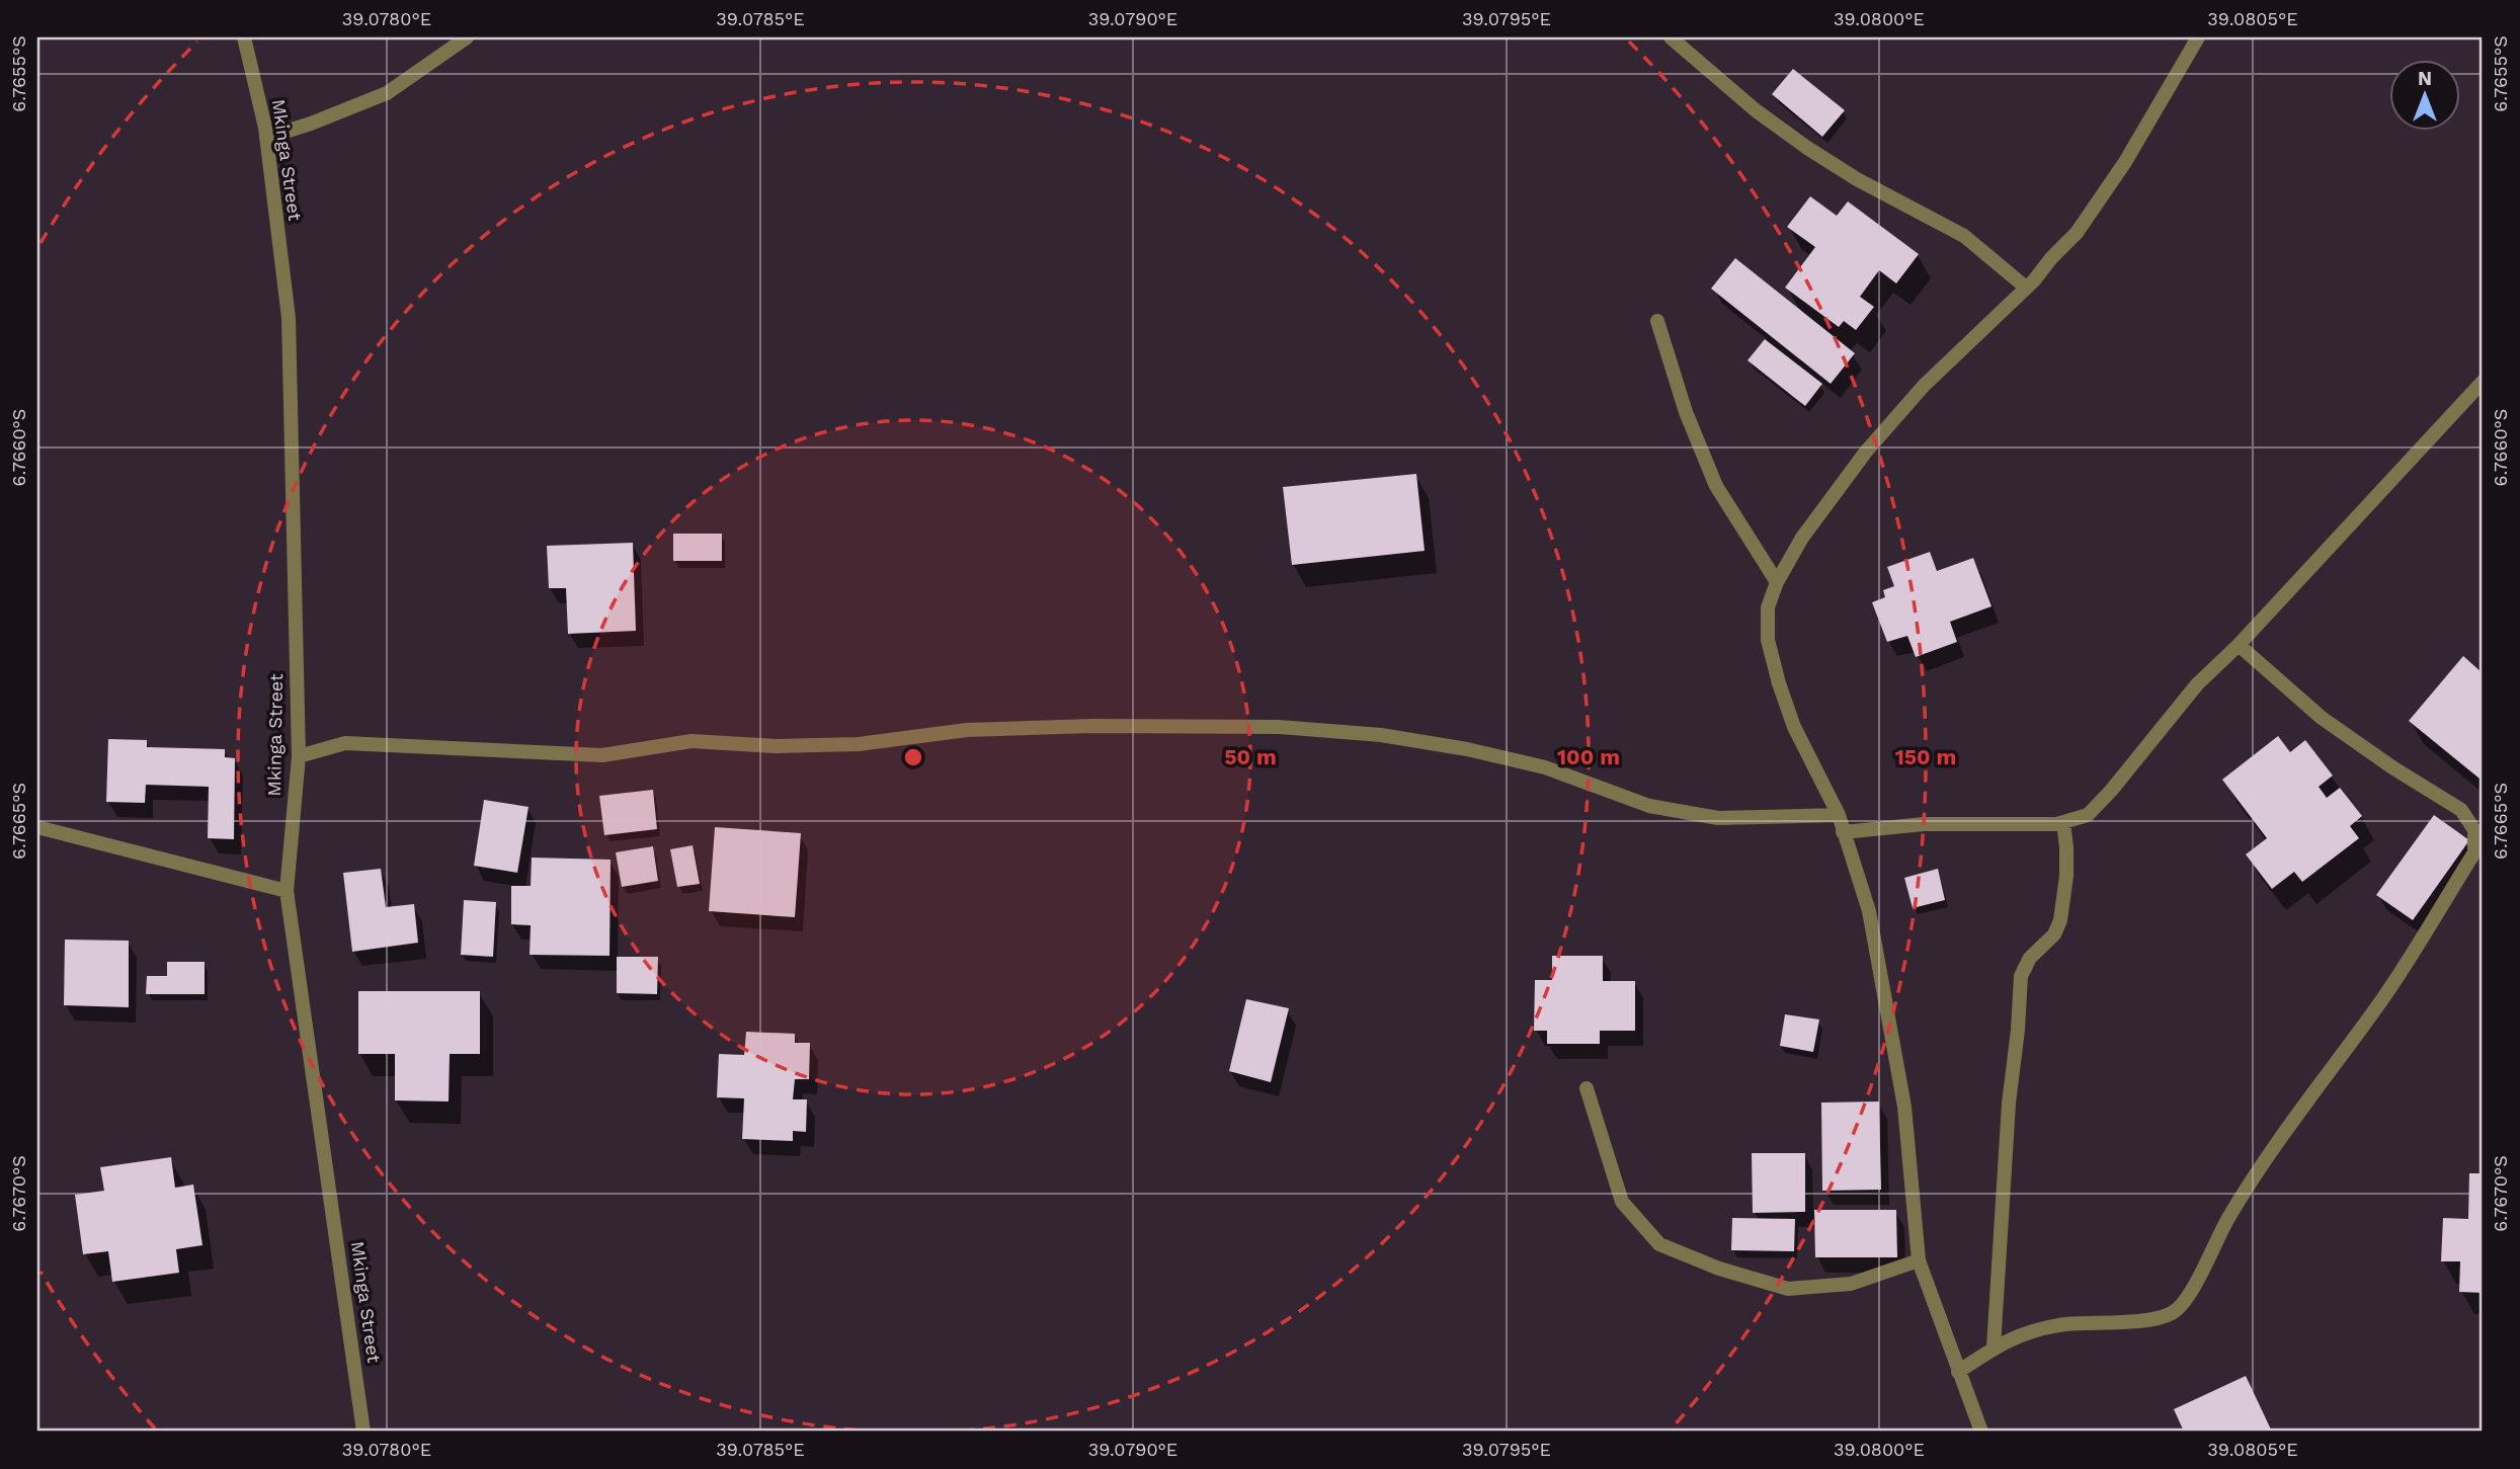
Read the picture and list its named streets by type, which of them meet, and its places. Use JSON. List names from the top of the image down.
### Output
{
  "streets": {
    "street": ["Mkinga Street"]
  },
  "north": "top",
  "coordinates": [
    "39.0780°E",
    "39.0785°E",
    "39.0790°E",
    "39.0795°E",
    "39.0800°E",
    "39.0805°E",
    "6.7655°S",
    "6.7660°S",
    "6.7665°S",
    "6.7670°S"
  ],
  "rings": ["50 m", "100 m", "150 m"]
}
